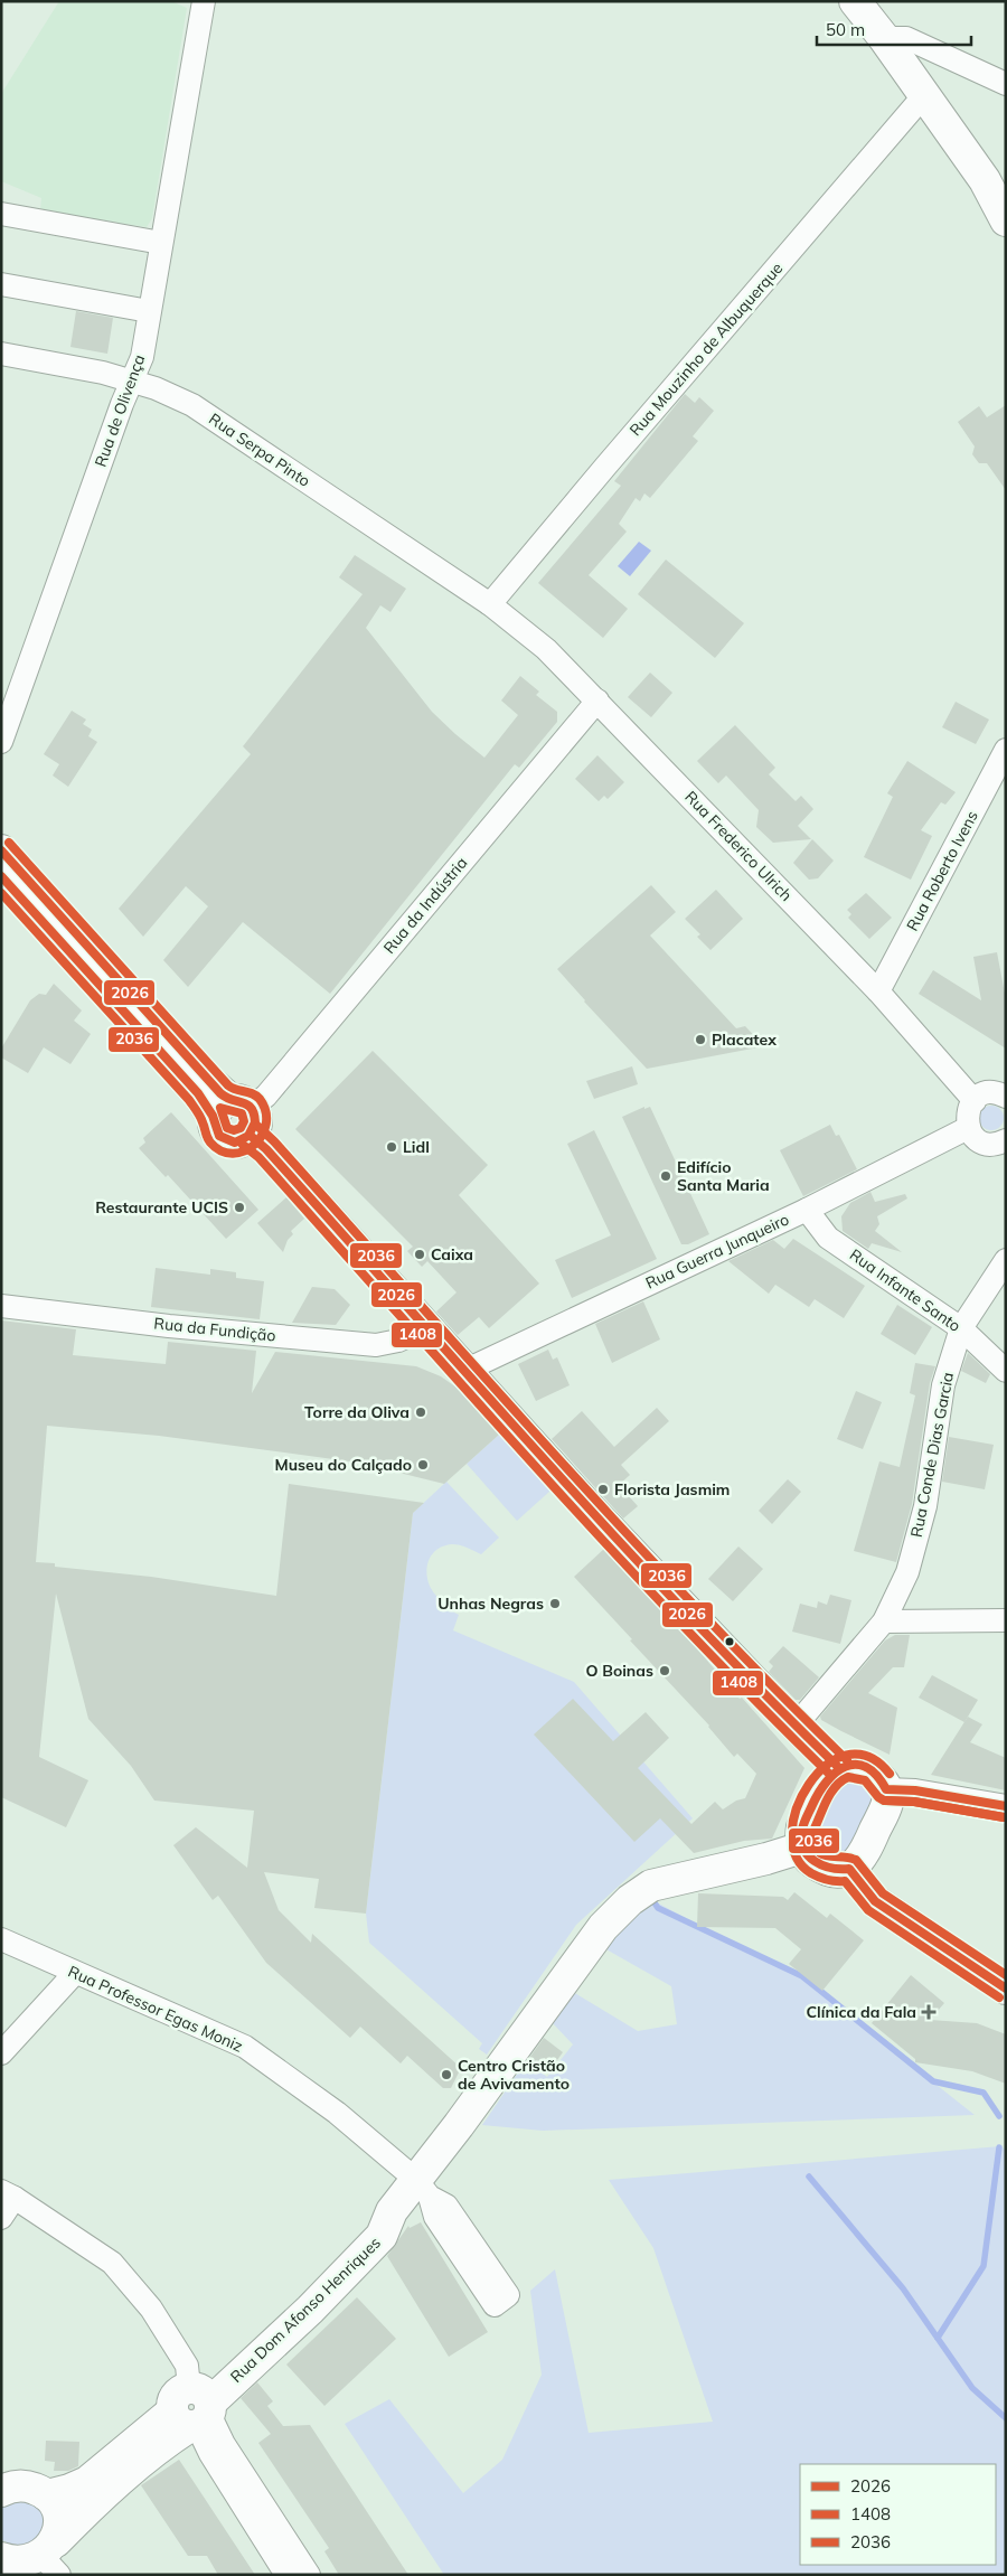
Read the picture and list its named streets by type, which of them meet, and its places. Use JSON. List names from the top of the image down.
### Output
{
  "streets": {
    "main road": ["Rua Dom Afonso Henriques"],
    "street": [
      "Rua Mouzinho de Albuquerque",
      "Rua de Olivença",
      "Rua Serpa Pinto",
      "Rua Frederico Ulrich",
      "Rua Roberto Ivens",
      "Rua da Indústria",
      "Rua Guerra Junqueiro",
      "Rua Infante Santo",
      "Rua da Fundição",
      "Rua Conde Dias Garcia",
      "Rua Professor Egas Moniz"
    ]
  },
  "crossings": [
    ["Rua Mouzinho de Albuquerque", "Rua Serpa Pinto"],
    ["Rua Mouzinho de Albuquerque", "Rua Frederico Ulrich"],
    ["Rua de Olivença", "Rua Serpa Pinto"],
    ["Rua Serpa Pinto", "Rua Frederico Ulrich"],
    ["Rua Frederico Ulrich", "Rua Roberto Ivens"],
    ["Rua Frederico Ulrich", "Rua da Indústria"],
    ["Rua Guerra Junqueiro", "Rua Infante Santo"],
    ["Rua Infante Santo", "Rua Conde Dias Garcia"],
    ["Rua Professor Egas Moniz", "Rua Dom Afonso Henriques"]
  ],
  "places": {
    "other": [
      "Placatex",
      "Lidl",
      "Edifício Santa Maria",
      "Restaurante UCIS",
      "Caixa",
      "Torre da Oliva",
      "Museu do Calçado",
      "Florista Jasmim",
      "Unhas Negras",
      "O Boinas",
      "Centro Cristão de Avivamento"
    ],
    "health": ["Clínica da Fala"]
  },
  "lines": ["transit line 2036", "transit line 2026", "transit line 1408"],
  "legend": ["2026", "1408", "2036"],
  "scale_bar": "50 m"
}
